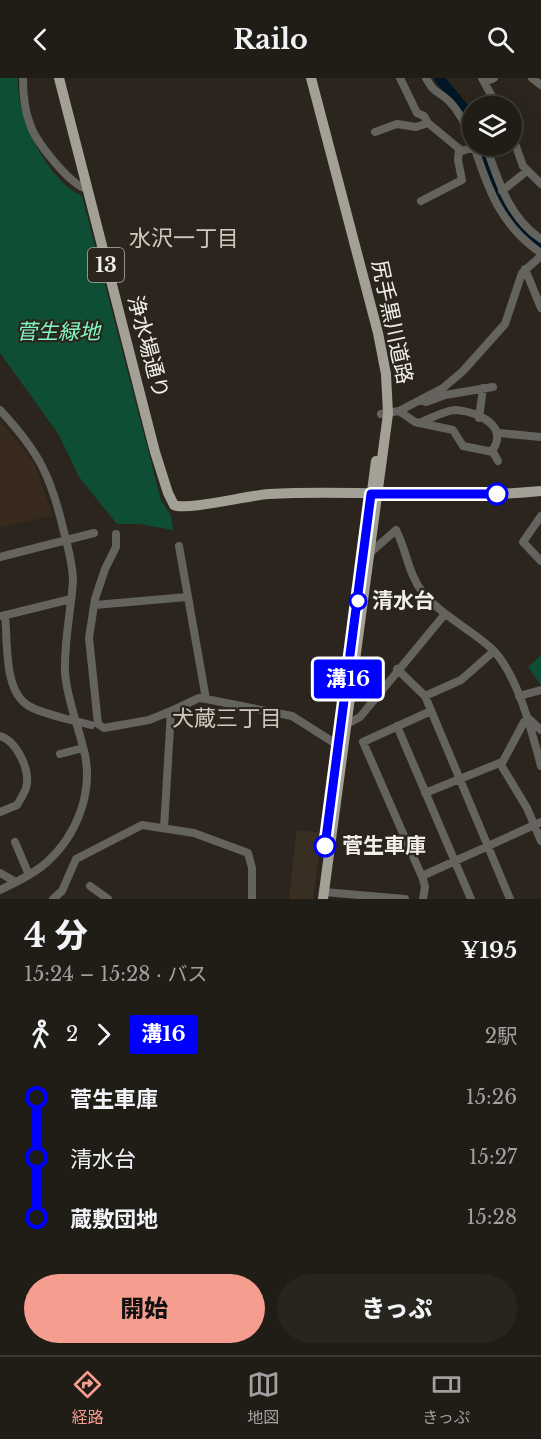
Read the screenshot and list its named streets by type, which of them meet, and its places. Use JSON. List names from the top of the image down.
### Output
{
  "streets": {
    "main road": ["13", "尻手黒川道路", "浄水場通り"]
  },
  "crossings": [
    ["尻手黒川道路", "浄水場通り"]
  ],
  "districts": ["水沢一丁目", "犬蔵三丁目"],
  "parks": ["菅生緑地"],
  "places": ["清水台", "菅生車庫"],
  "lines": ["bus line 溝16"],
  "page": {
    "header": "Railo",
    "on_map": "溝16",
    "heading": ["4 分", "15:24 – 15:28 · バス", "¥195"],
    "legs": ["2", "溝16", "2駅"],
    "list": [
      {
        "name": "菅生車庫",
        "value": "15:26"
      },
      {
        "name": "清水台",
        "value": "15:27"
      },
      {
        "name": "蔵敷団地",
        "value": "15:28"
      }
    ],
    "buttons": ["開始", "きっぷ"],
    "tabs": ["経路", "地図", "きっぷ"]
  }
}
